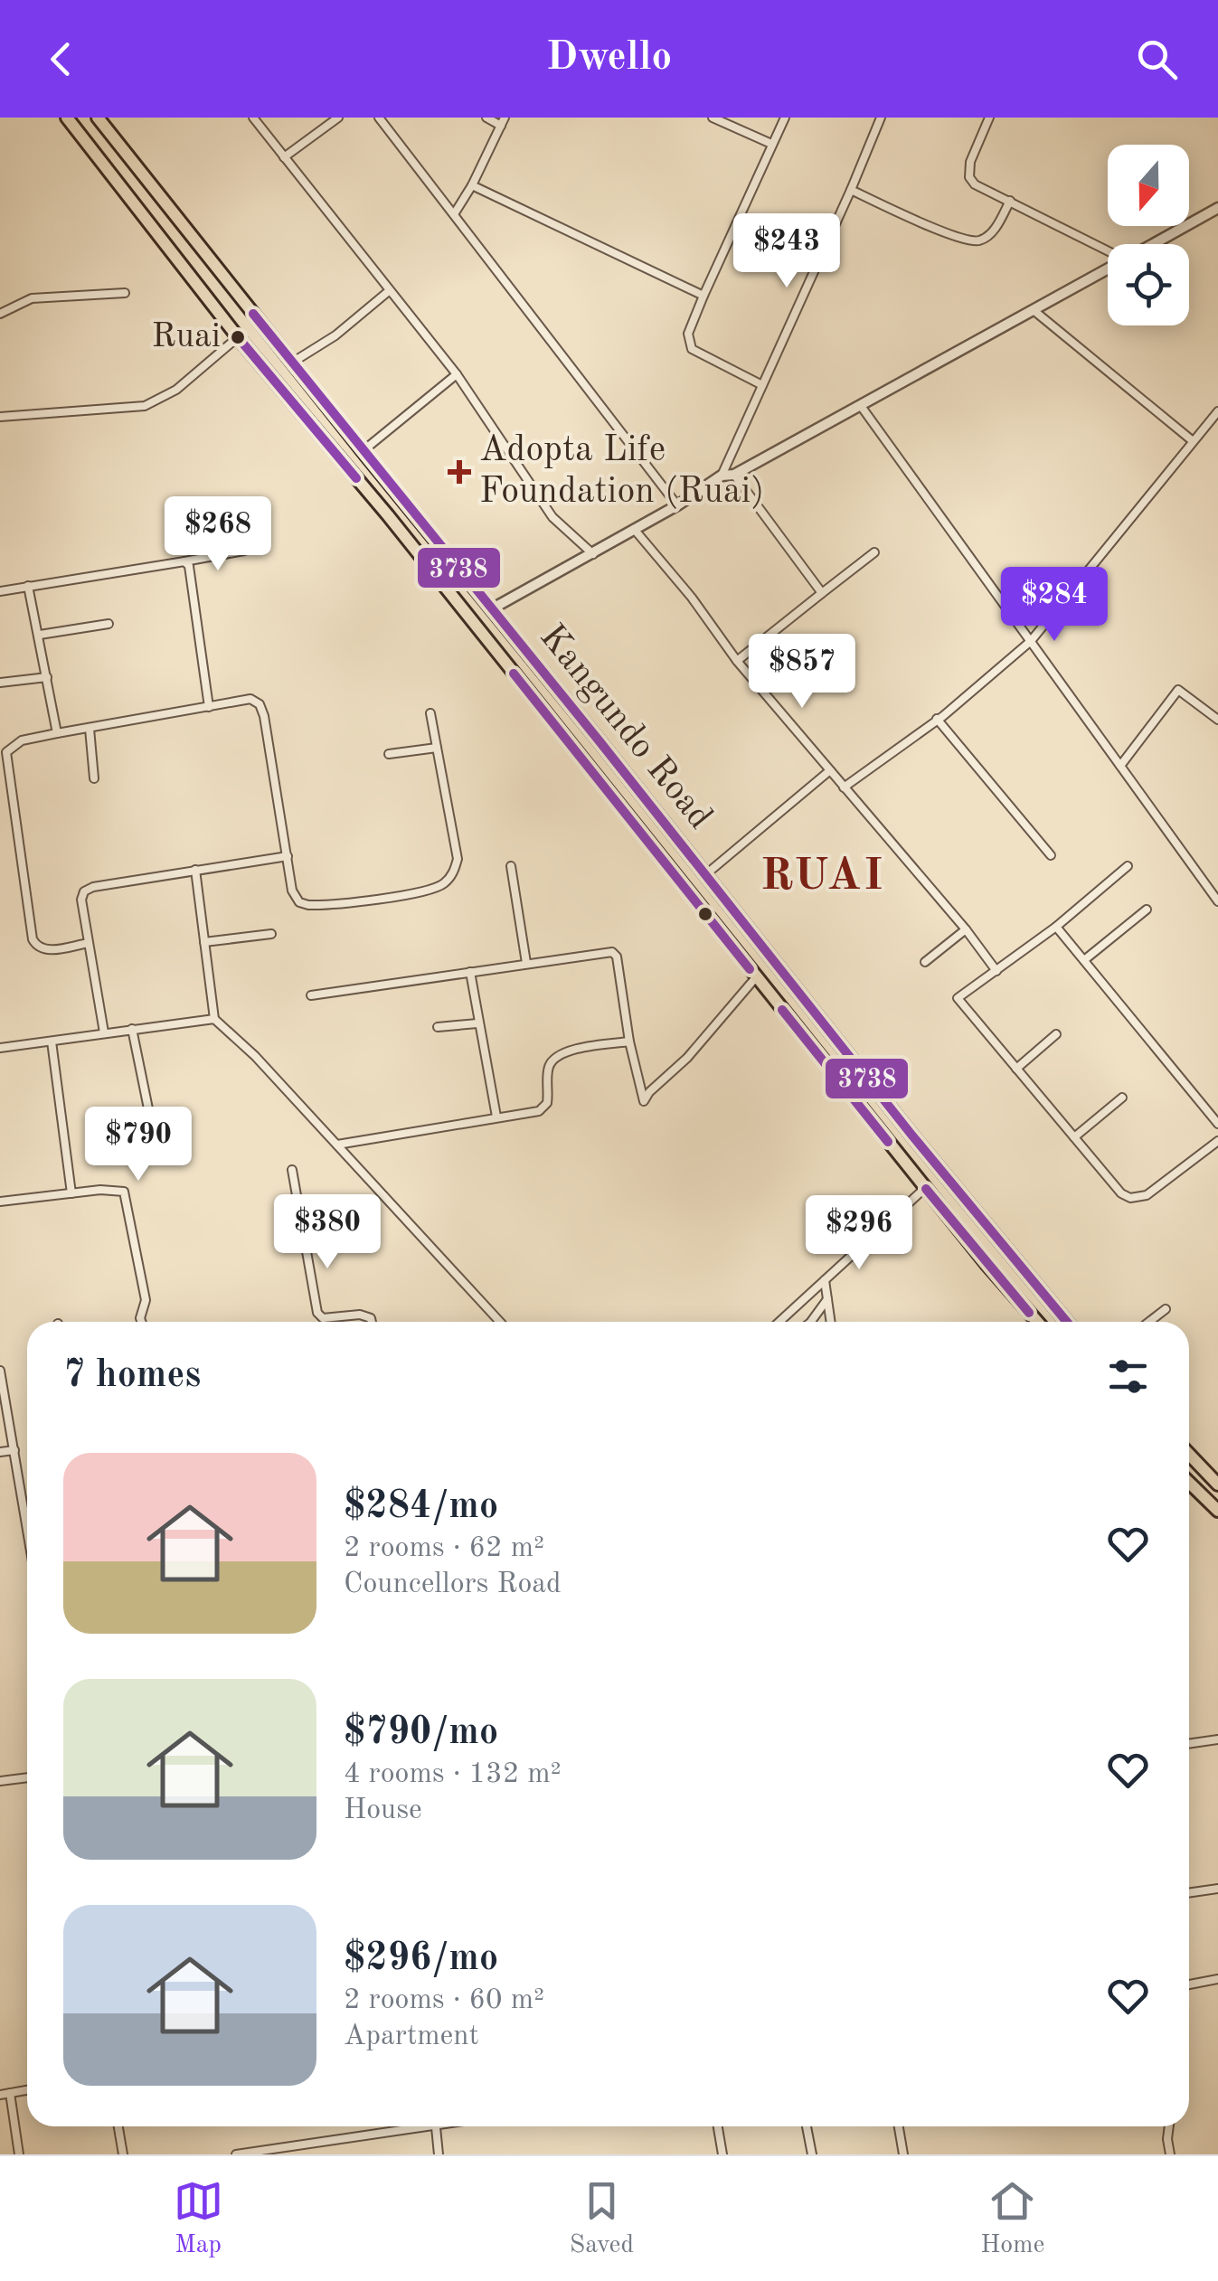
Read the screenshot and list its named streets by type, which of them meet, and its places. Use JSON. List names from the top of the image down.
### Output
{
  "streets": {
    "highway": ["Kangundo Road"]
  },
  "districts": ["RUAI"],
  "places": {
    "other": ["Ruai"],
    "health": ["Adopta Life Foundation (Ruai)"]
  },
  "lines": ["transit line 3738"],
  "north": "bottom",
  "page": {
    "header": "Dwello",
    "price": [
      "$243",
      "$268",
      "$284",
      "$857",
      "$790",
      "$380",
      "$296"
    ],
    "heading": "7 homes",
    "list": [
      {
        "name": "$284/mo",
        "note": "2 rooms · 62 m² · Councellors Road"
      },
      {
        "name": "$790/mo",
        "note": "4 rooms · 132 m² · House"
      },
      {
        "name": "$296/mo",
        "note": "2 rooms · 60 m² · Apartment"
      }
    ],
    "tabs": ["Map", "Saved", "Home"]
  }
}
